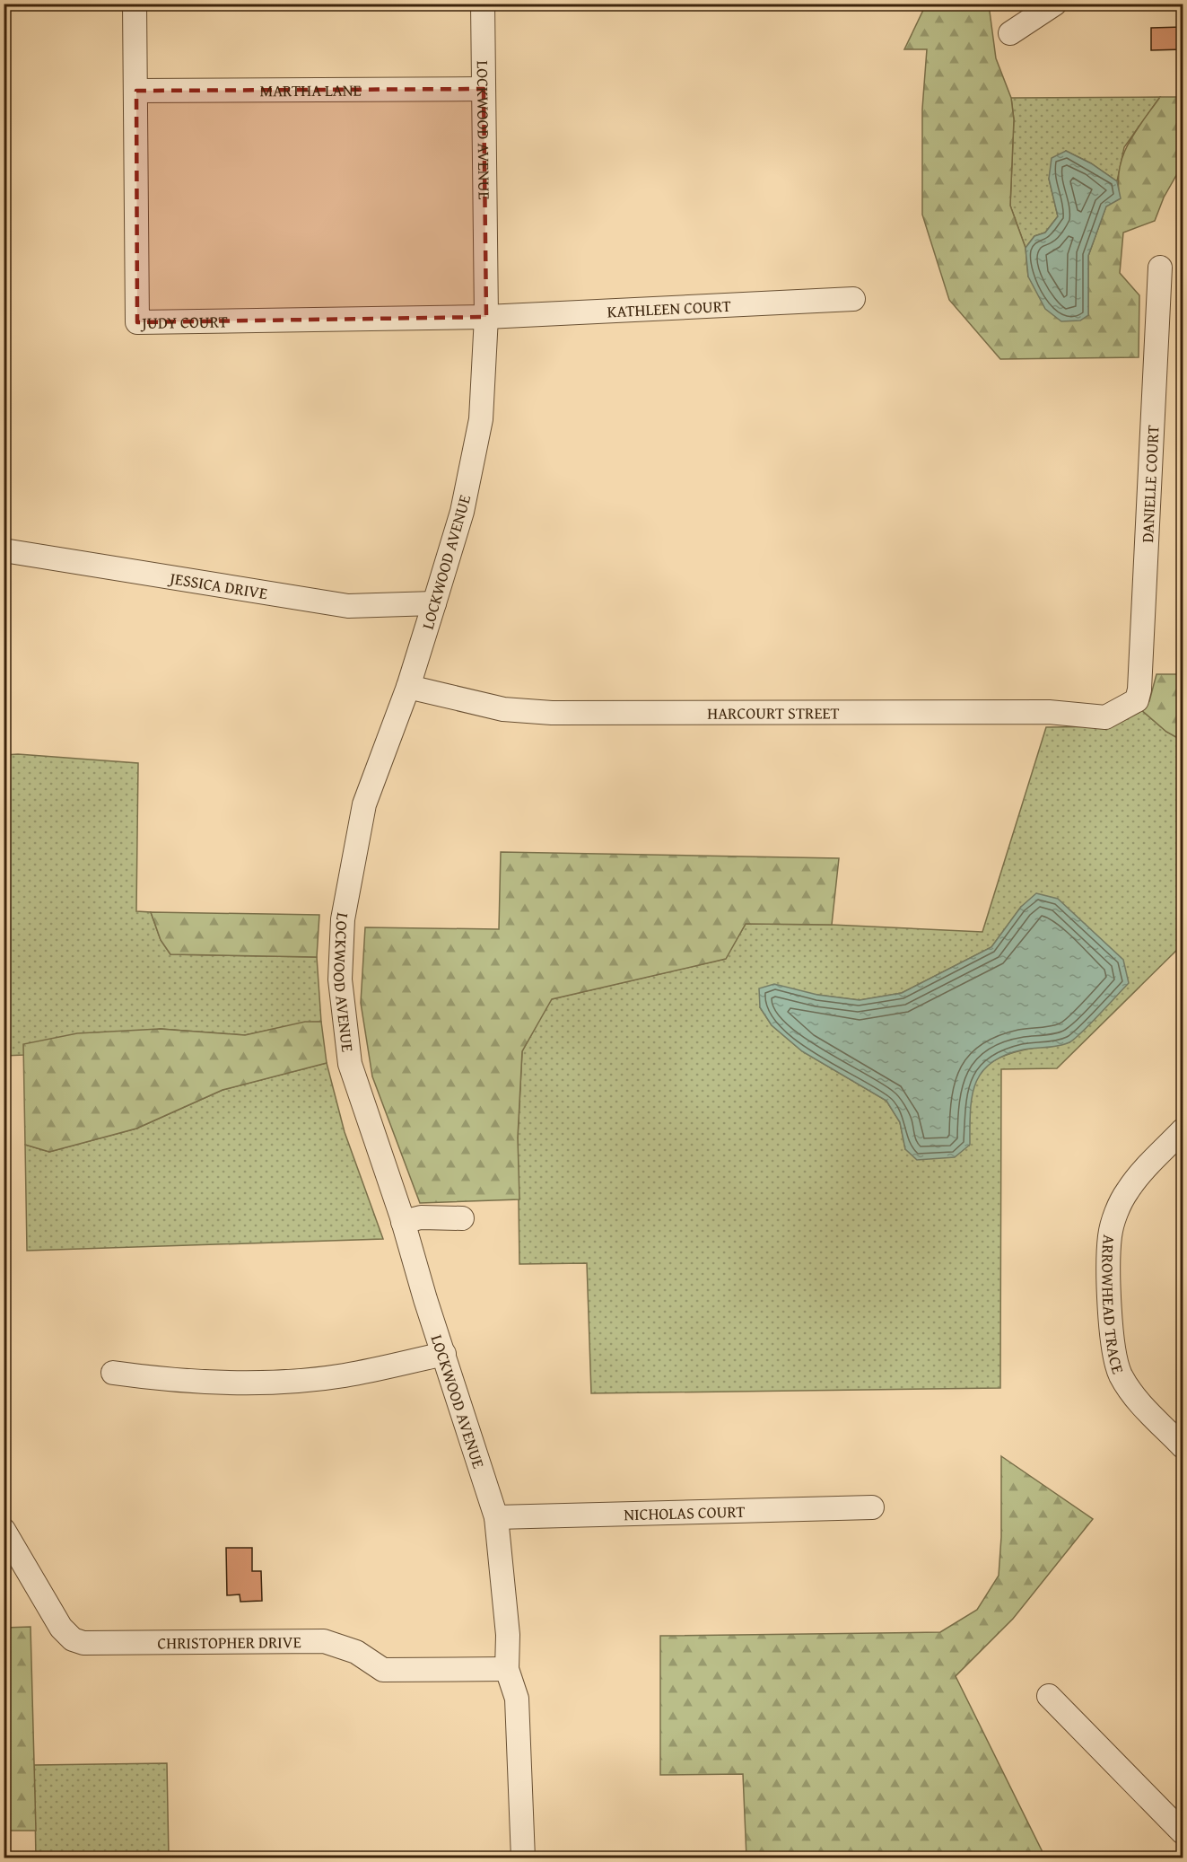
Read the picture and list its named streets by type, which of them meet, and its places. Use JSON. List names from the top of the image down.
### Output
{
  "streets": {
    "street": [
      "MARTHA LANE",
      "LOCKWOOD AVENUE",
      "KATHLEEN COURT",
      "JUDY COURT",
      "DANIELLE COURT",
      "JESSICA DRIVE",
      "HARCOURT STREET",
      "ARROWHEAD TRACE",
      "NICHOLAS COURT",
      "CHRISTOPHER DRIVE"
    ]
  },
  "crossings": [
    ["MARTHA LANE", "LOCKWOOD AVENUE"],
    ["MARTHA LANE", "JUDY COURT"],
    ["LOCKWOOD AVENUE", "KATHLEEN COURT"],
    ["LOCKWOOD AVENUE", "JUDY COURT"],
    ["LOCKWOOD AVENUE", "JESSICA DRIVE"],
    ["LOCKWOOD AVENUE", "HARCOURT STREET"],
    ["LOCKWOOD AVENUE", "NICHOLAS COURT"],
    ["LOCKWOOD AVENUE", "CHRISTOPHER DRIVE"],
    ["KATHLEEN COURT", "JUDY COURT"],
    ["DANIELLE COURT", "HARCOURT STREET"]
  ]
}
